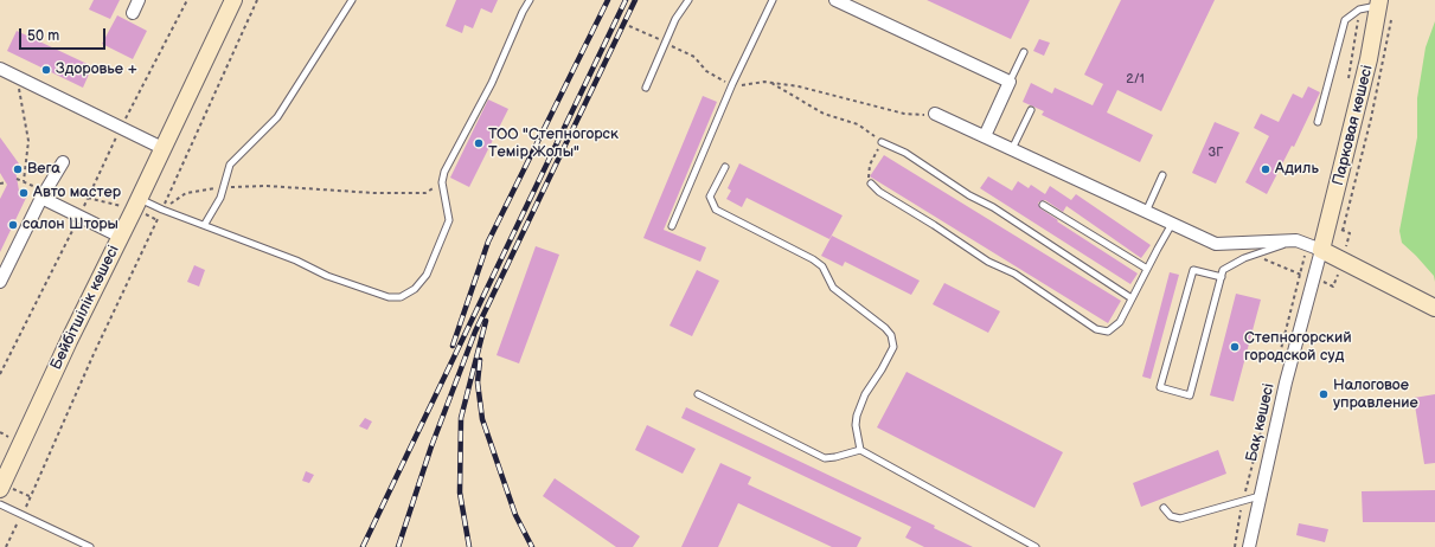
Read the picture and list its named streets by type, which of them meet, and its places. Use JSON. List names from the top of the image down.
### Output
{
  "streets": {
    "street": ["Парковая көшесі", "Бейбітшілік көшесі", "Бақ көшесі"]
  },
  "crossings": [
    ["Парковая көшесі", "Бақ көшесі"]
  ],
  "places": [
    "Здоровье +",
    "ТОО \"Степногорск Темiр Жолы\"",
    "Вега",
    "Адиль",
    "Авто мастер",
    "салон Шторы",
    "Степногорский городской суд",
    "Налоговое управление"
  ],
  "house_numbers": ["2/1", "3Г"],
  "scale_bar": "50 m"
}
